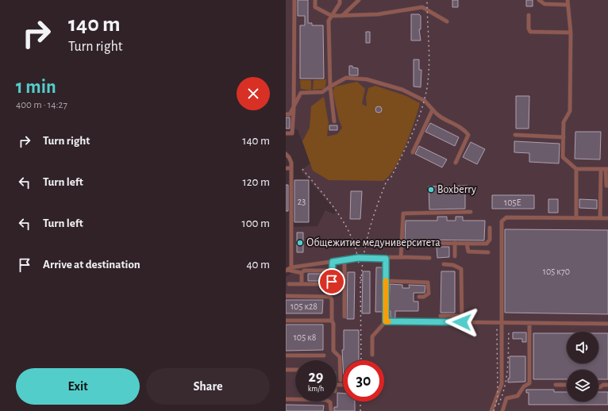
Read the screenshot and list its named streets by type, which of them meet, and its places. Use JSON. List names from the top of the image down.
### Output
{
  "places": ["Boxberry", "Общежитие медуниверситета"],
  "house_numbers": [
    "23",
    "105Е",
    "105 к70",
    "105 к28",
    "105 к8"
  ],
  "page": {
    "turn": ["140 m", "Turn right"],
    "heading": ["1 min", "400 m · 14:27"],
    "list": [
      {
        "name": "Turn right",
        "value": "140 m"
      },
      {
        "name": "Turn left",
        "value": "120 m"
      },
      {
        "name": "Turn left",
        "value": "100 m"
      },
      {
        "name": "Arrive at destination",
        "value": "40 m"
      }
    ],
    "speed": "29 km/h",
    "limit": "30",
    "buttons": ["Exit", "Share"]
  }
}
